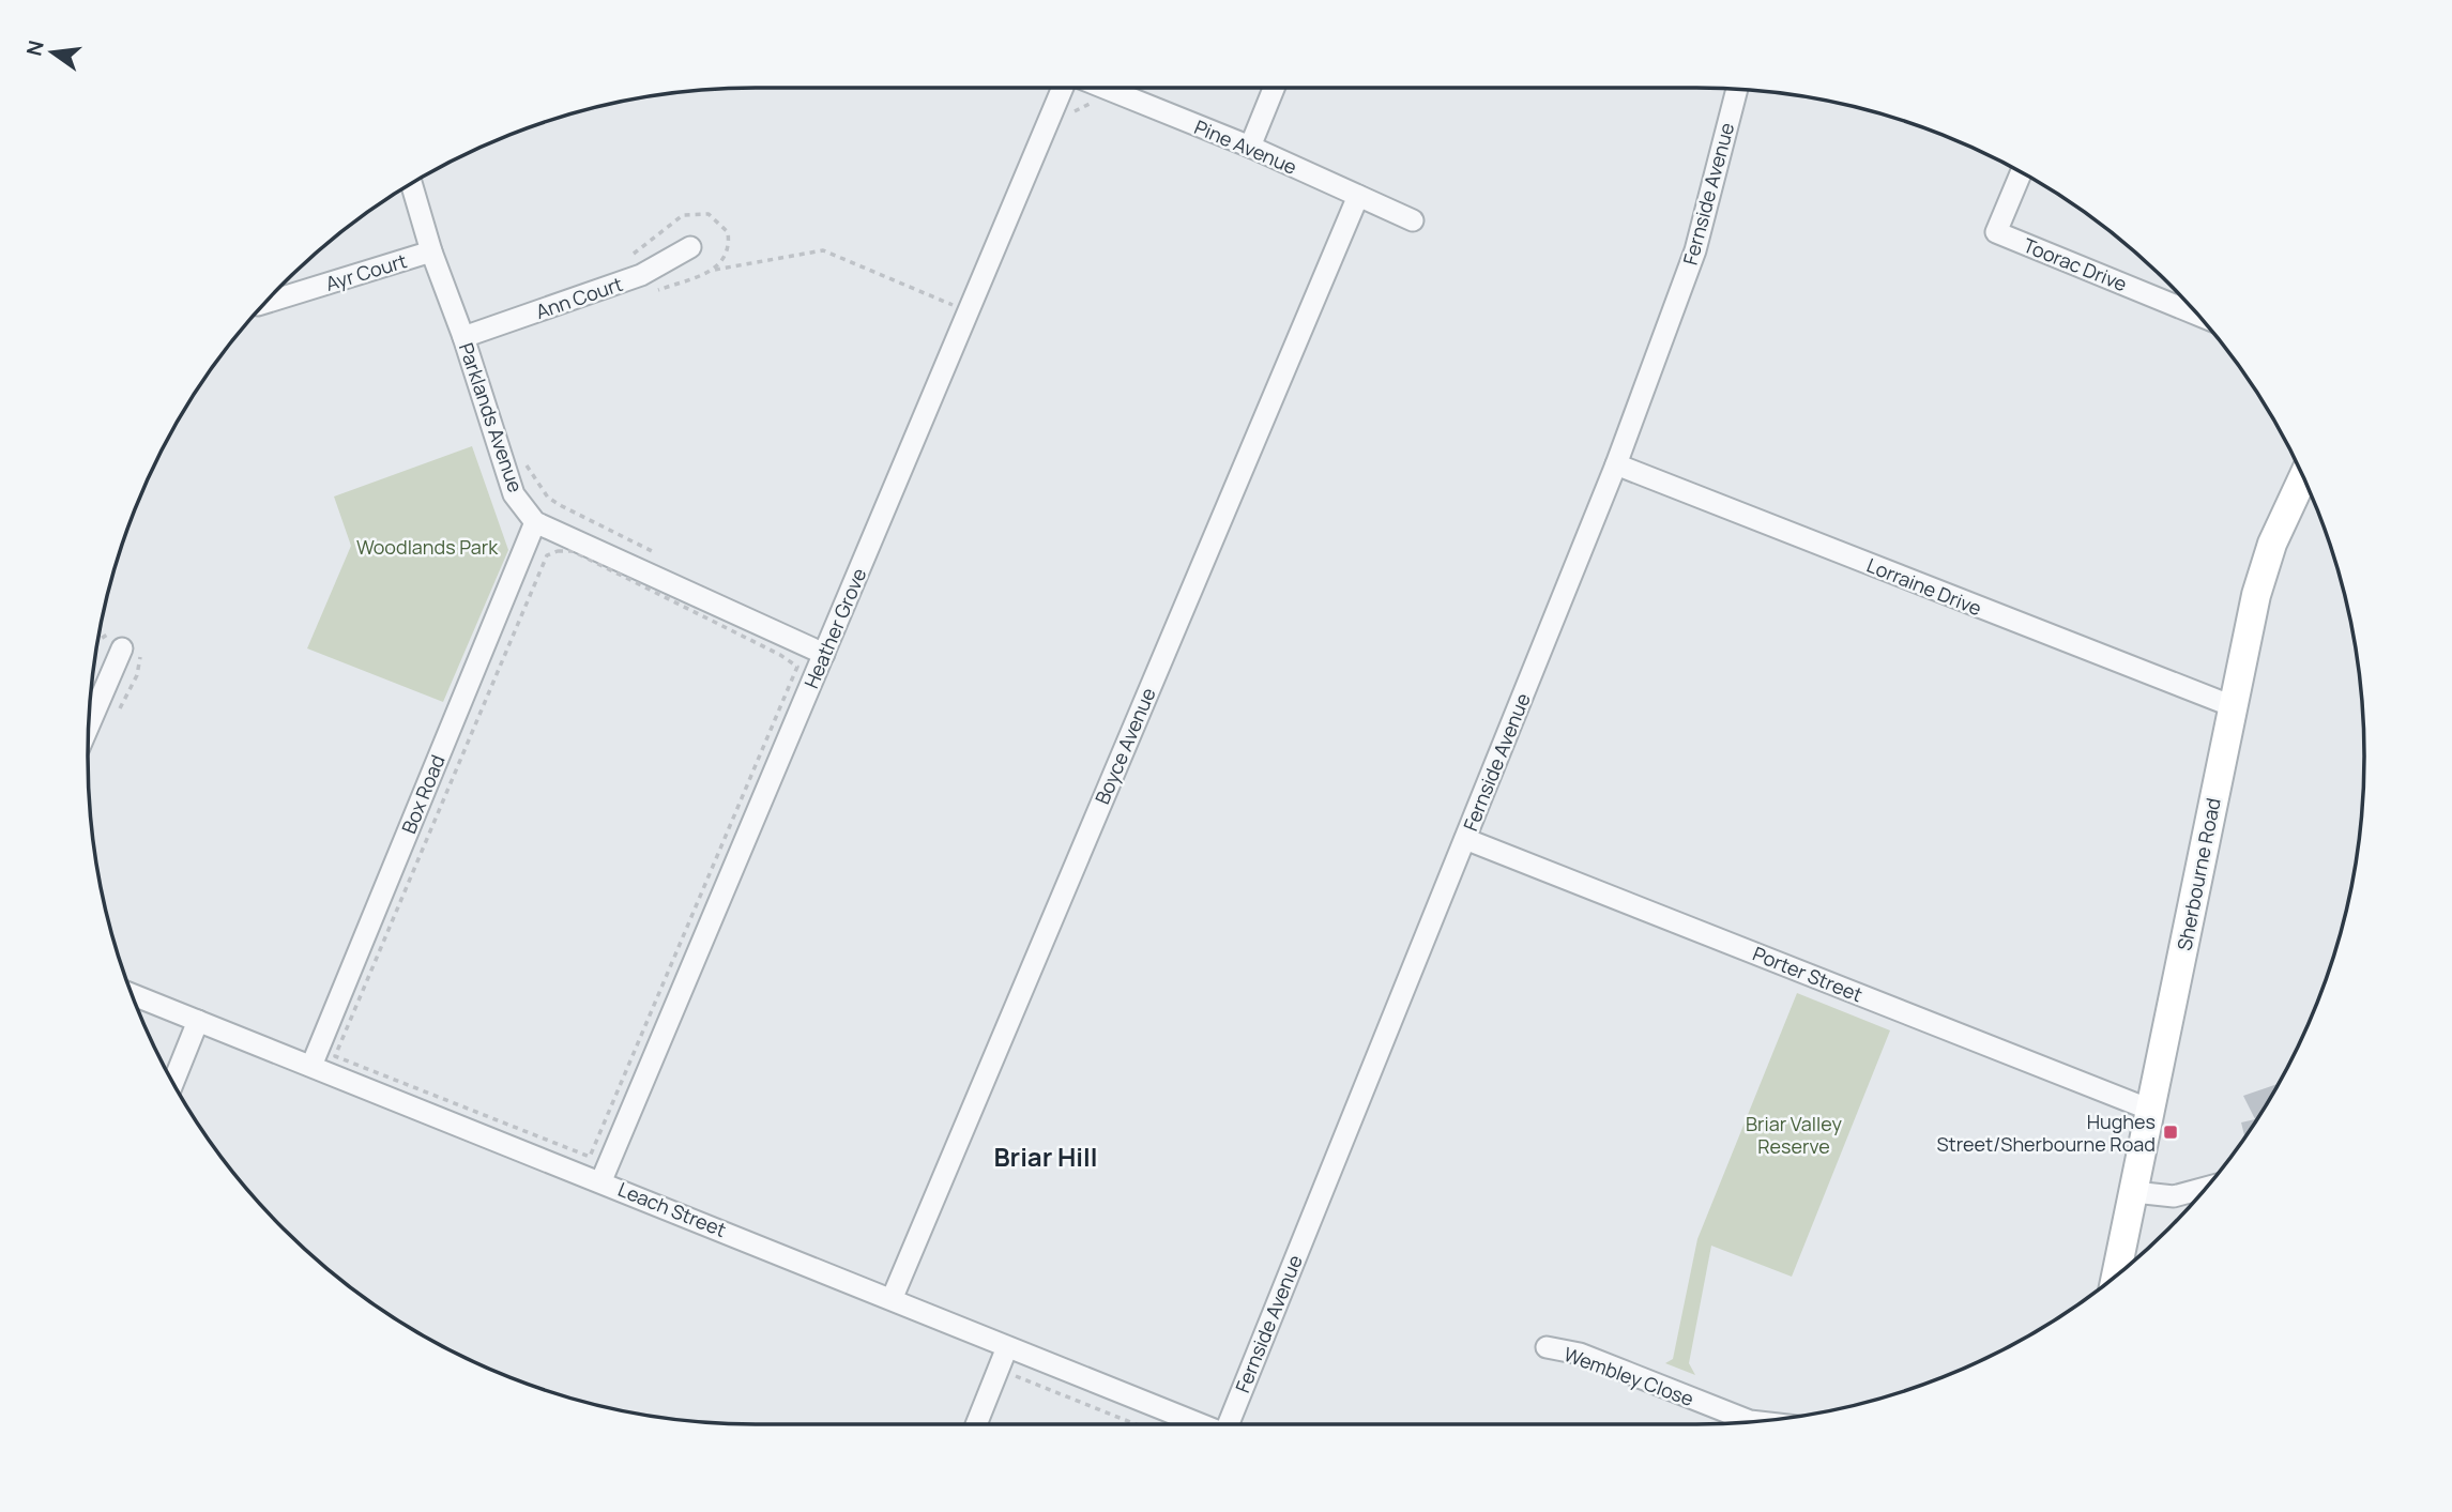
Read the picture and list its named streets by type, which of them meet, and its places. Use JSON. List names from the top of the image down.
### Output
{
  "streets": {
    "main road": ["Sherbourne Road"],
    "street": [
      "Pine Avenue",
      "Fernside Avenue",
      "Toorac Drive",
      "Ayr Court",
      "Ann Court",
      "Parklands Avenue",
      "Lorraine Drive",
      "Heather Grove",
      "Boyce Avenue",
      "Box Road",
      "Porter Street",
      "Leach Street",
      "Wembley Close"
    ]
  },
  "crossings": [
    ["Pine Avenue", "Boyce Avenue"],
    ["Fernside Avenue", "Lorraine Drive"],
    ["Fernside Avenue", "Porter Street"],
    ["Ayr Court", "Parklands Avenue"],
    ["Ann Court", "Parklands Avenue"],
    ["Parklands Avenue", "Heather Grove"],
    ["Parklands Avenue", "Box Road"],
    ["Lorraine Drive", "Sherbourne Road"],
    ["Heather Grove", "Leach Street"],
    ["Boyce Avenue", "Leach Street"],
    ["Box Road", "Leach Street"],
    ["Sherbourne Road", "Porter Street"]
  ],
  "districts": ["Briar Hill"],
  "parks": ["Woodlands Park", "Briar Valley Reserve"],
  "places": {
    "transit": ["Hughes Street/Sherbourne Road"]
  },
  "north": "left"
}
